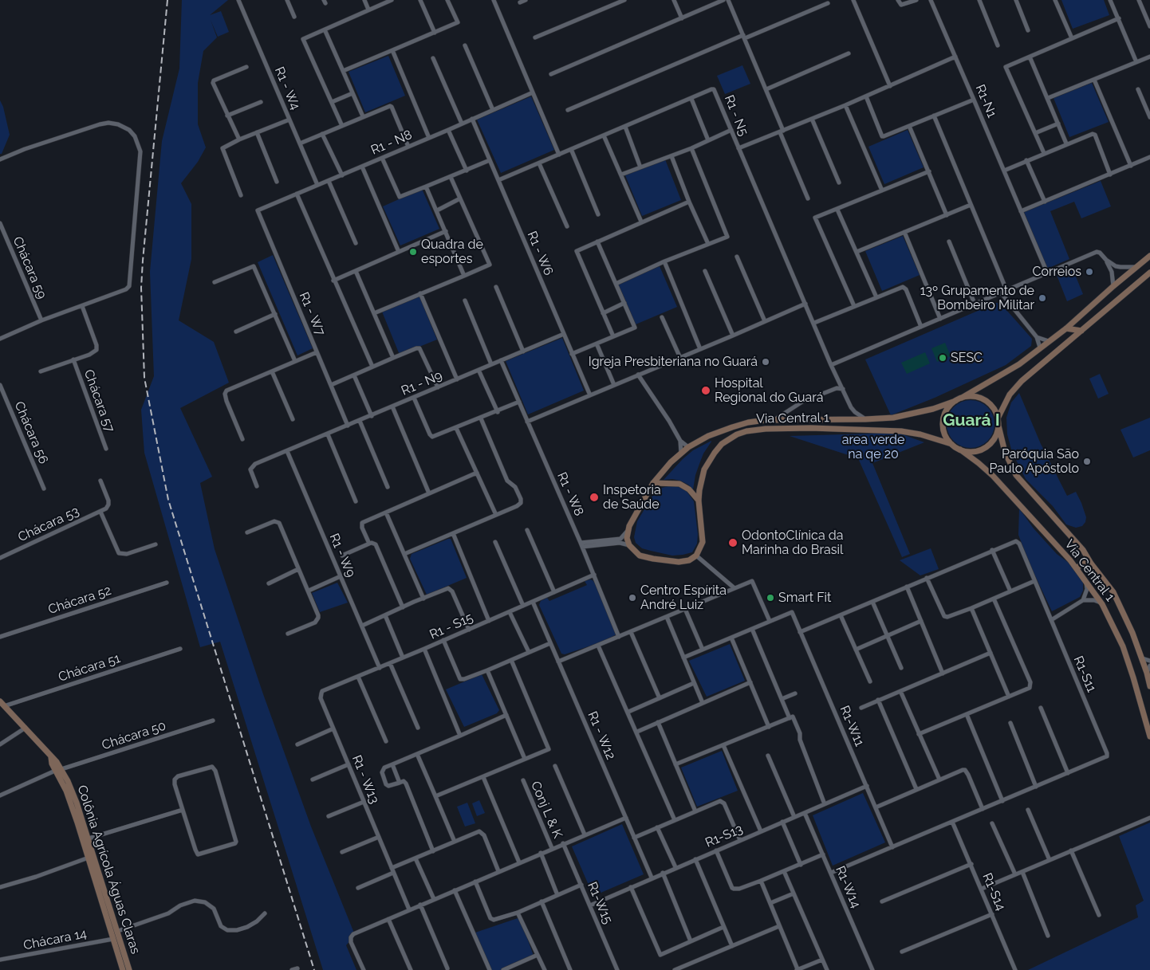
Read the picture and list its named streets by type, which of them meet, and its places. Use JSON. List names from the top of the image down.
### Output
{
  "streets": {
    "main road": ["Via Central 1", "Colônia Agrícola Águas Claras"],
    "street": [
      "R1 - W4",
      "R1-N1",
      "R1 - N5",
      "R1 - N8",
      "R1 - W6",
      "Chácara 59",
      "R1 - W7",
      "R1 - N9",
      "Chácara 57",
      "Chácara 56",
      "R1 - W8",
      "Chácara 53",
      "R1 - W9",
      "Chácara 52",
      "R1 - S15",
      "Chácara 51",
      "R1-S11",
      "R1-W11",
      "Chácara 50",
      "R1 - W12",
      "R1 - W13",
      "Conj L & K",
      "R1-S13",
      "R1-W14",
      "R1-S14",
      "R1-W15",
      "Chácara 14"
    ]
  },
  "crossings": [
    ["R1 - W4", "R1 - N8"],
    ["R1 - N5", "R1 - W6"],
    ["R1 - N5", "Via Central 1"],
    ["R1 - N8", "R1 - W6"],
    ["R1 - N8", "R1 - W7"],
    ["R1 - W6", "R1 - N9"],
    ["R1 - W7", "R1 - N9"],
    ["R1 - N9", "R1 - W8"],
    ["R1 - N9", "R1 - W9"],
    ["R1 - W8", "R1 - S15"],
    ["R1 - W9", "R1 - S15"],
    ["R1 - S15", "R1 - W12"],
    ["R1 - S15", "R1 - W13"],
    ["Chácara 51", "Colônia Agrícola Águas Claras"],
    ["R1-S11", "R1-W11"],
    ["R1-S11", "R1-W14"],
    ["R1-S11", "R1-S14"],
    ["R1-W11", "R1-S13"],
    ["Chácara 50", "Colônia Agrícola Águas Claras"],
    ["R1 - W12", "R1-S13"],
    ["R1-S13", "R1-W14"],
    ["R1-S13", "R1-W15"],
    ["Colônia Agrícola Águas Claras", "Chácara 14"]
  ],
  "districts": ["Guará I"],
  "parks": ["area verde na qe 20"],
  "places": [
    "Quadra de esportes",
    "Correios",
    "13º Grupamento de Bombeiro Militar",
    "SESC",
    "Igreja Presbiteriana no Guará",
    "Hospital Regional do Guará",
    "Paróquia São Paulo Apóstolo",
    "Inspetoria de Saúde",
    "OdontoClínica da Marinha do Brasil",
    "Centro Espírita André Luiz",
    "Smart Fit"
  ]
}
